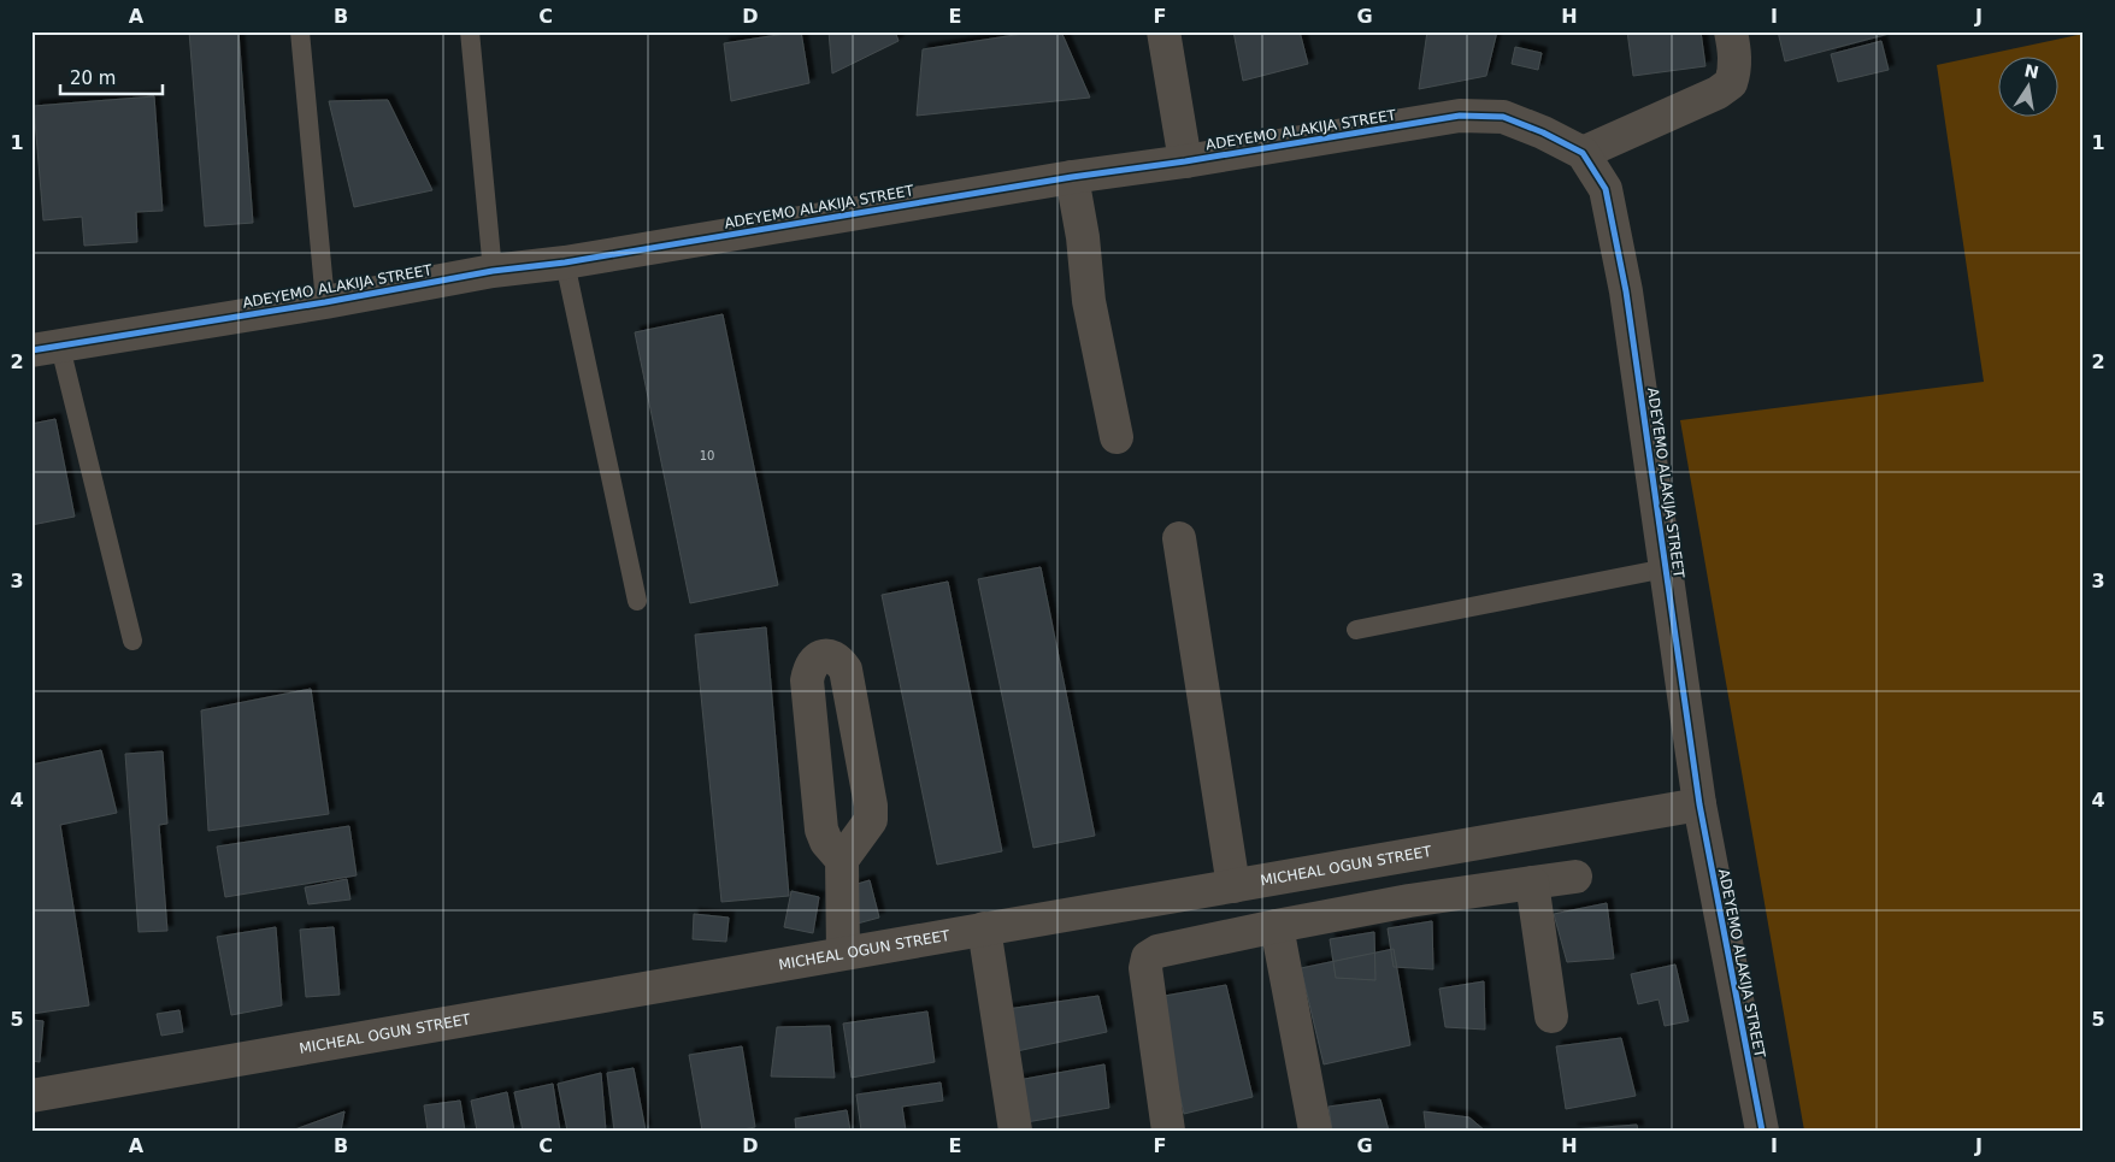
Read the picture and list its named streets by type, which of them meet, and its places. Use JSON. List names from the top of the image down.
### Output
{
  "streets": {
    "street": ["ADEYEMO ALAKIJA STREET", "MICHEAL OGUN STREET"]
  },
  "crossings": [
    ["ADEYEMO ALAKIJA STREET", "MICHEAL OGUN STREET"]
  ],
  "house_numbers": ["10"],
  "scale_bar": "20 m",
  "north": "top",
  "grid": {
    "columns": [
      "A",
      "B",
      "C",
      "D",
      "E",
      "F",
      "G",
      "H",
      "I",
      "J"
    ],
    "rows": [
      "1",
      "2",
      "3",
      "4",
      "5"
    ]
  }
}
